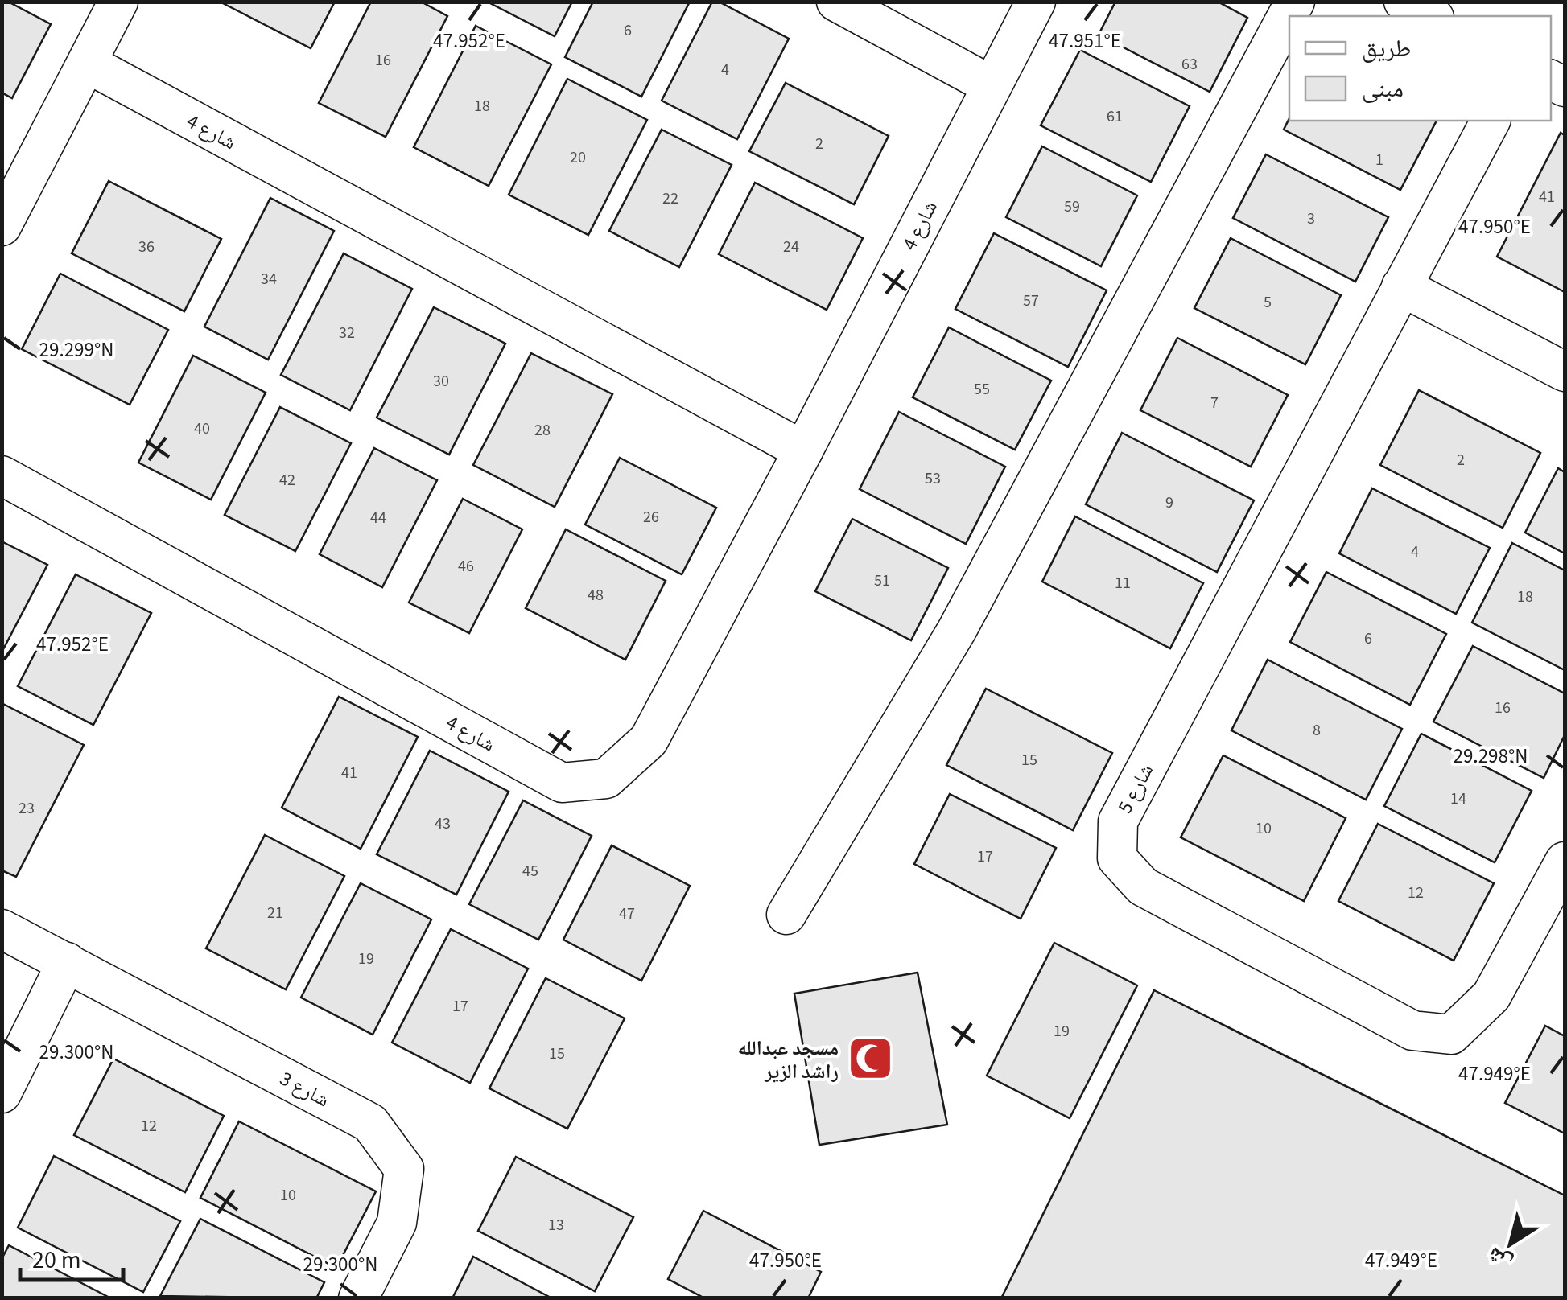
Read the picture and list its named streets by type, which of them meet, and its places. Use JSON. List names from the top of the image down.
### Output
{
  "streets": {
    "street": ["شارع 4", "شارع 5", "شارع 3"]
  },
  "places": {
    "mosque": ["مسجد عبدالله راشد الزير"]
  },
  "house_numbers": [
    "6",
    "16",
    "63",
    "4",
    "18",
    "61",
    "2",
    "20",
    "1",
    "41",
    "22",
    "59",
    "3",
    "36",
    "24",
    "34",
    "57",
    "5",
    "32",
    "30",
    "55",
    "7",
    "40",
    "28",
    "2",
    "53",
    "42",
    "9",
    "26",
    "44",
    "4",
    "46",
    "51",
    "11",
    "48",
    "18",
    "6",
    "16",
    "8",
    "15",
    "41",
    "14",
    "23",
    "43",
    "10",
    "17",
    "45",
    "12",
    "21",
    "47",
    "19",
    "17",
    "19",
    "15",
    "12",
    "10",
    "13"
  ],
  "legend": ["طريق", "مبنى"],
  "scale_bar": "20 m",
  "north": "bottom left",
  "coordinates": [
    "47.952°E",
    "47.951°E",
    "47.950°E",
    "29.299°N",
    "29.298°N",
    "29.300°N",
    "47.949°E"
  ]
}
